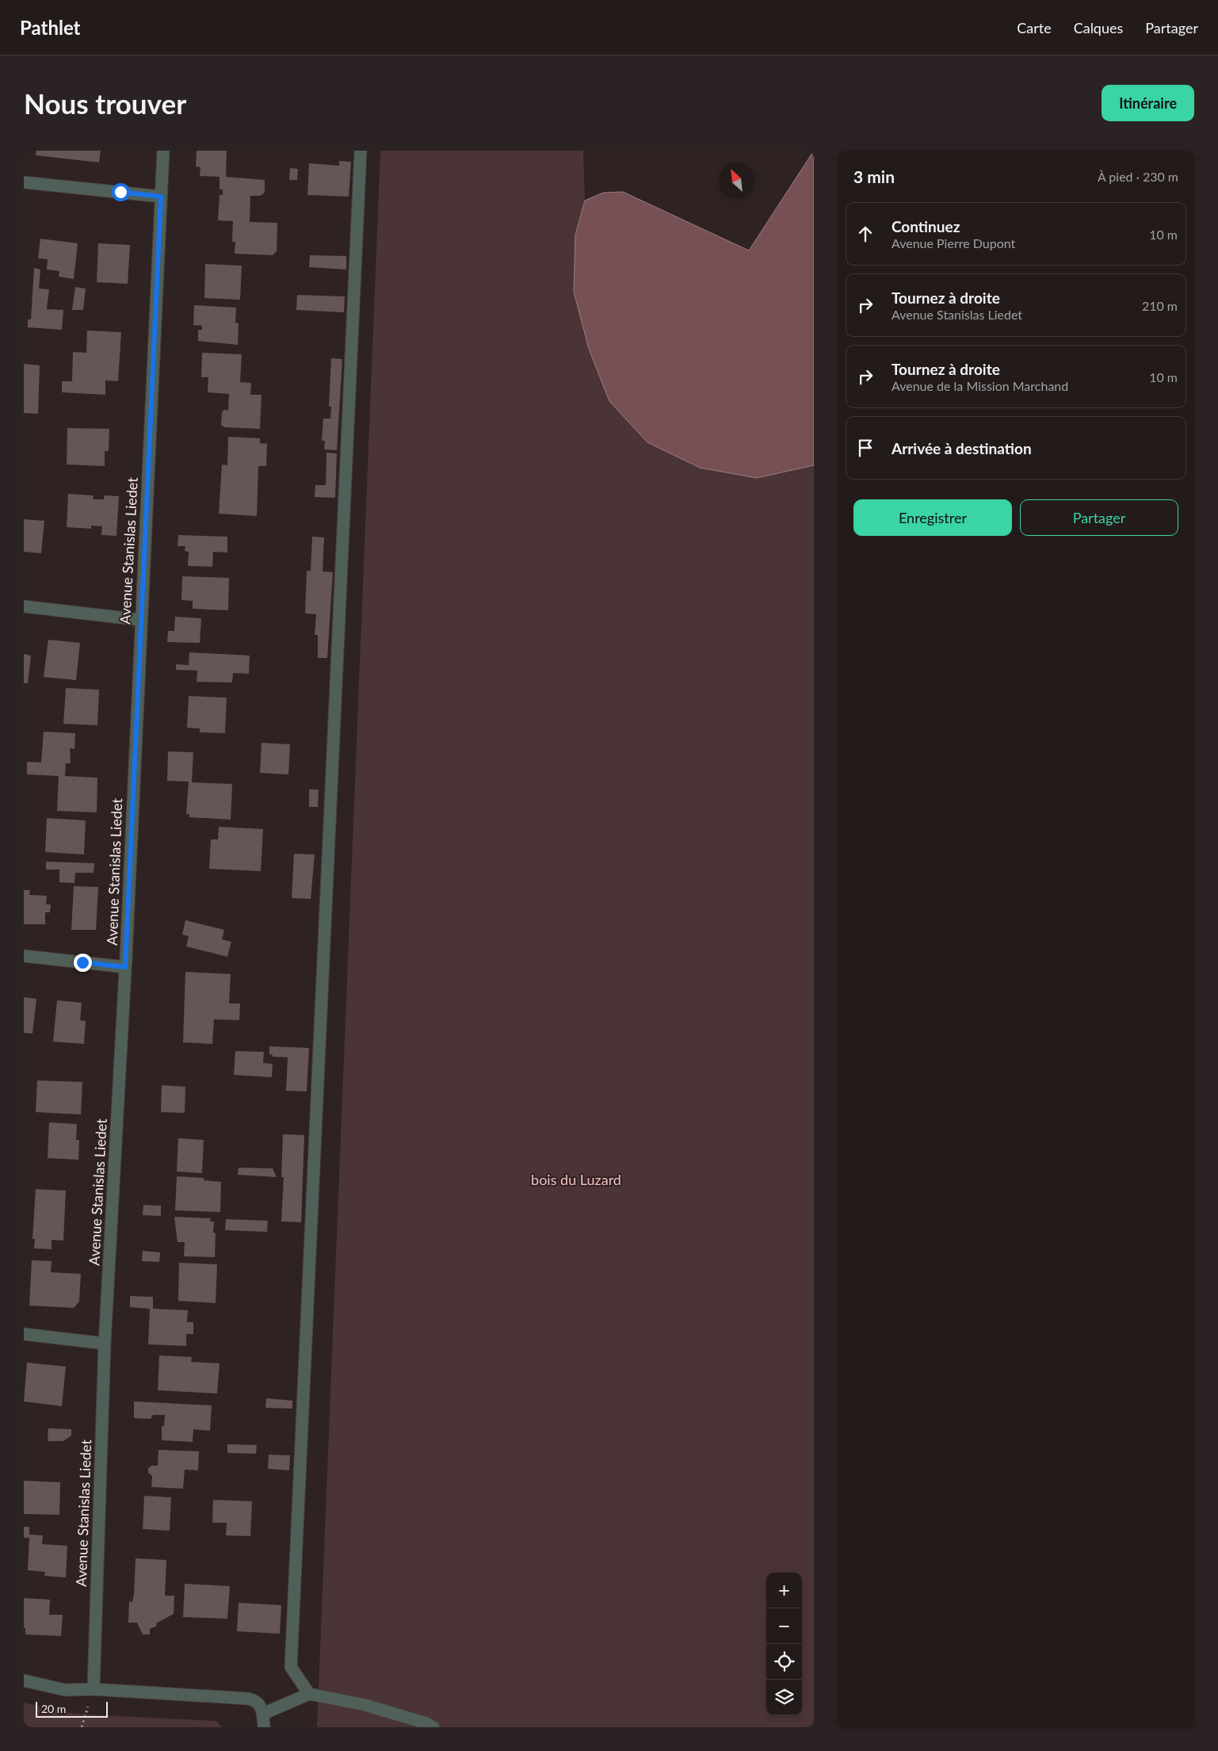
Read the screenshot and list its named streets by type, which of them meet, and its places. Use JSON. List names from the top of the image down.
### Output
{
  "streets": {
    "street": ["Avenue Stanislas Liedet"]
  },
  "parks": ["bois du Luzard"],
  "scale_bar": "20 m",
  "north": "top left",
  "page": {
    "header": "Pathlet",
    "nav": ["Carte", "Calques", "Partager"],
    "buttons": [
      "Itinéraire",
      ["Enregistrer", "Partager"]
    ],
    "title": "Nous trouver",
    "heading": ["3 min", "À pied · 230 m"],
    "list": [
      ["Continuez", "Avenue Pierre Dupont", "10 m"],
      ["Tournez à droite", "Avenue Stanislas Liedet", "210 m"],
      ["Tournez à droite", "Avenue de la Mission Marchand", "10 m"],
      "Arrivée à destination"
    ],
    "map_buttons": ["+", "−"],
    "scale": "20 m"
  }
}
